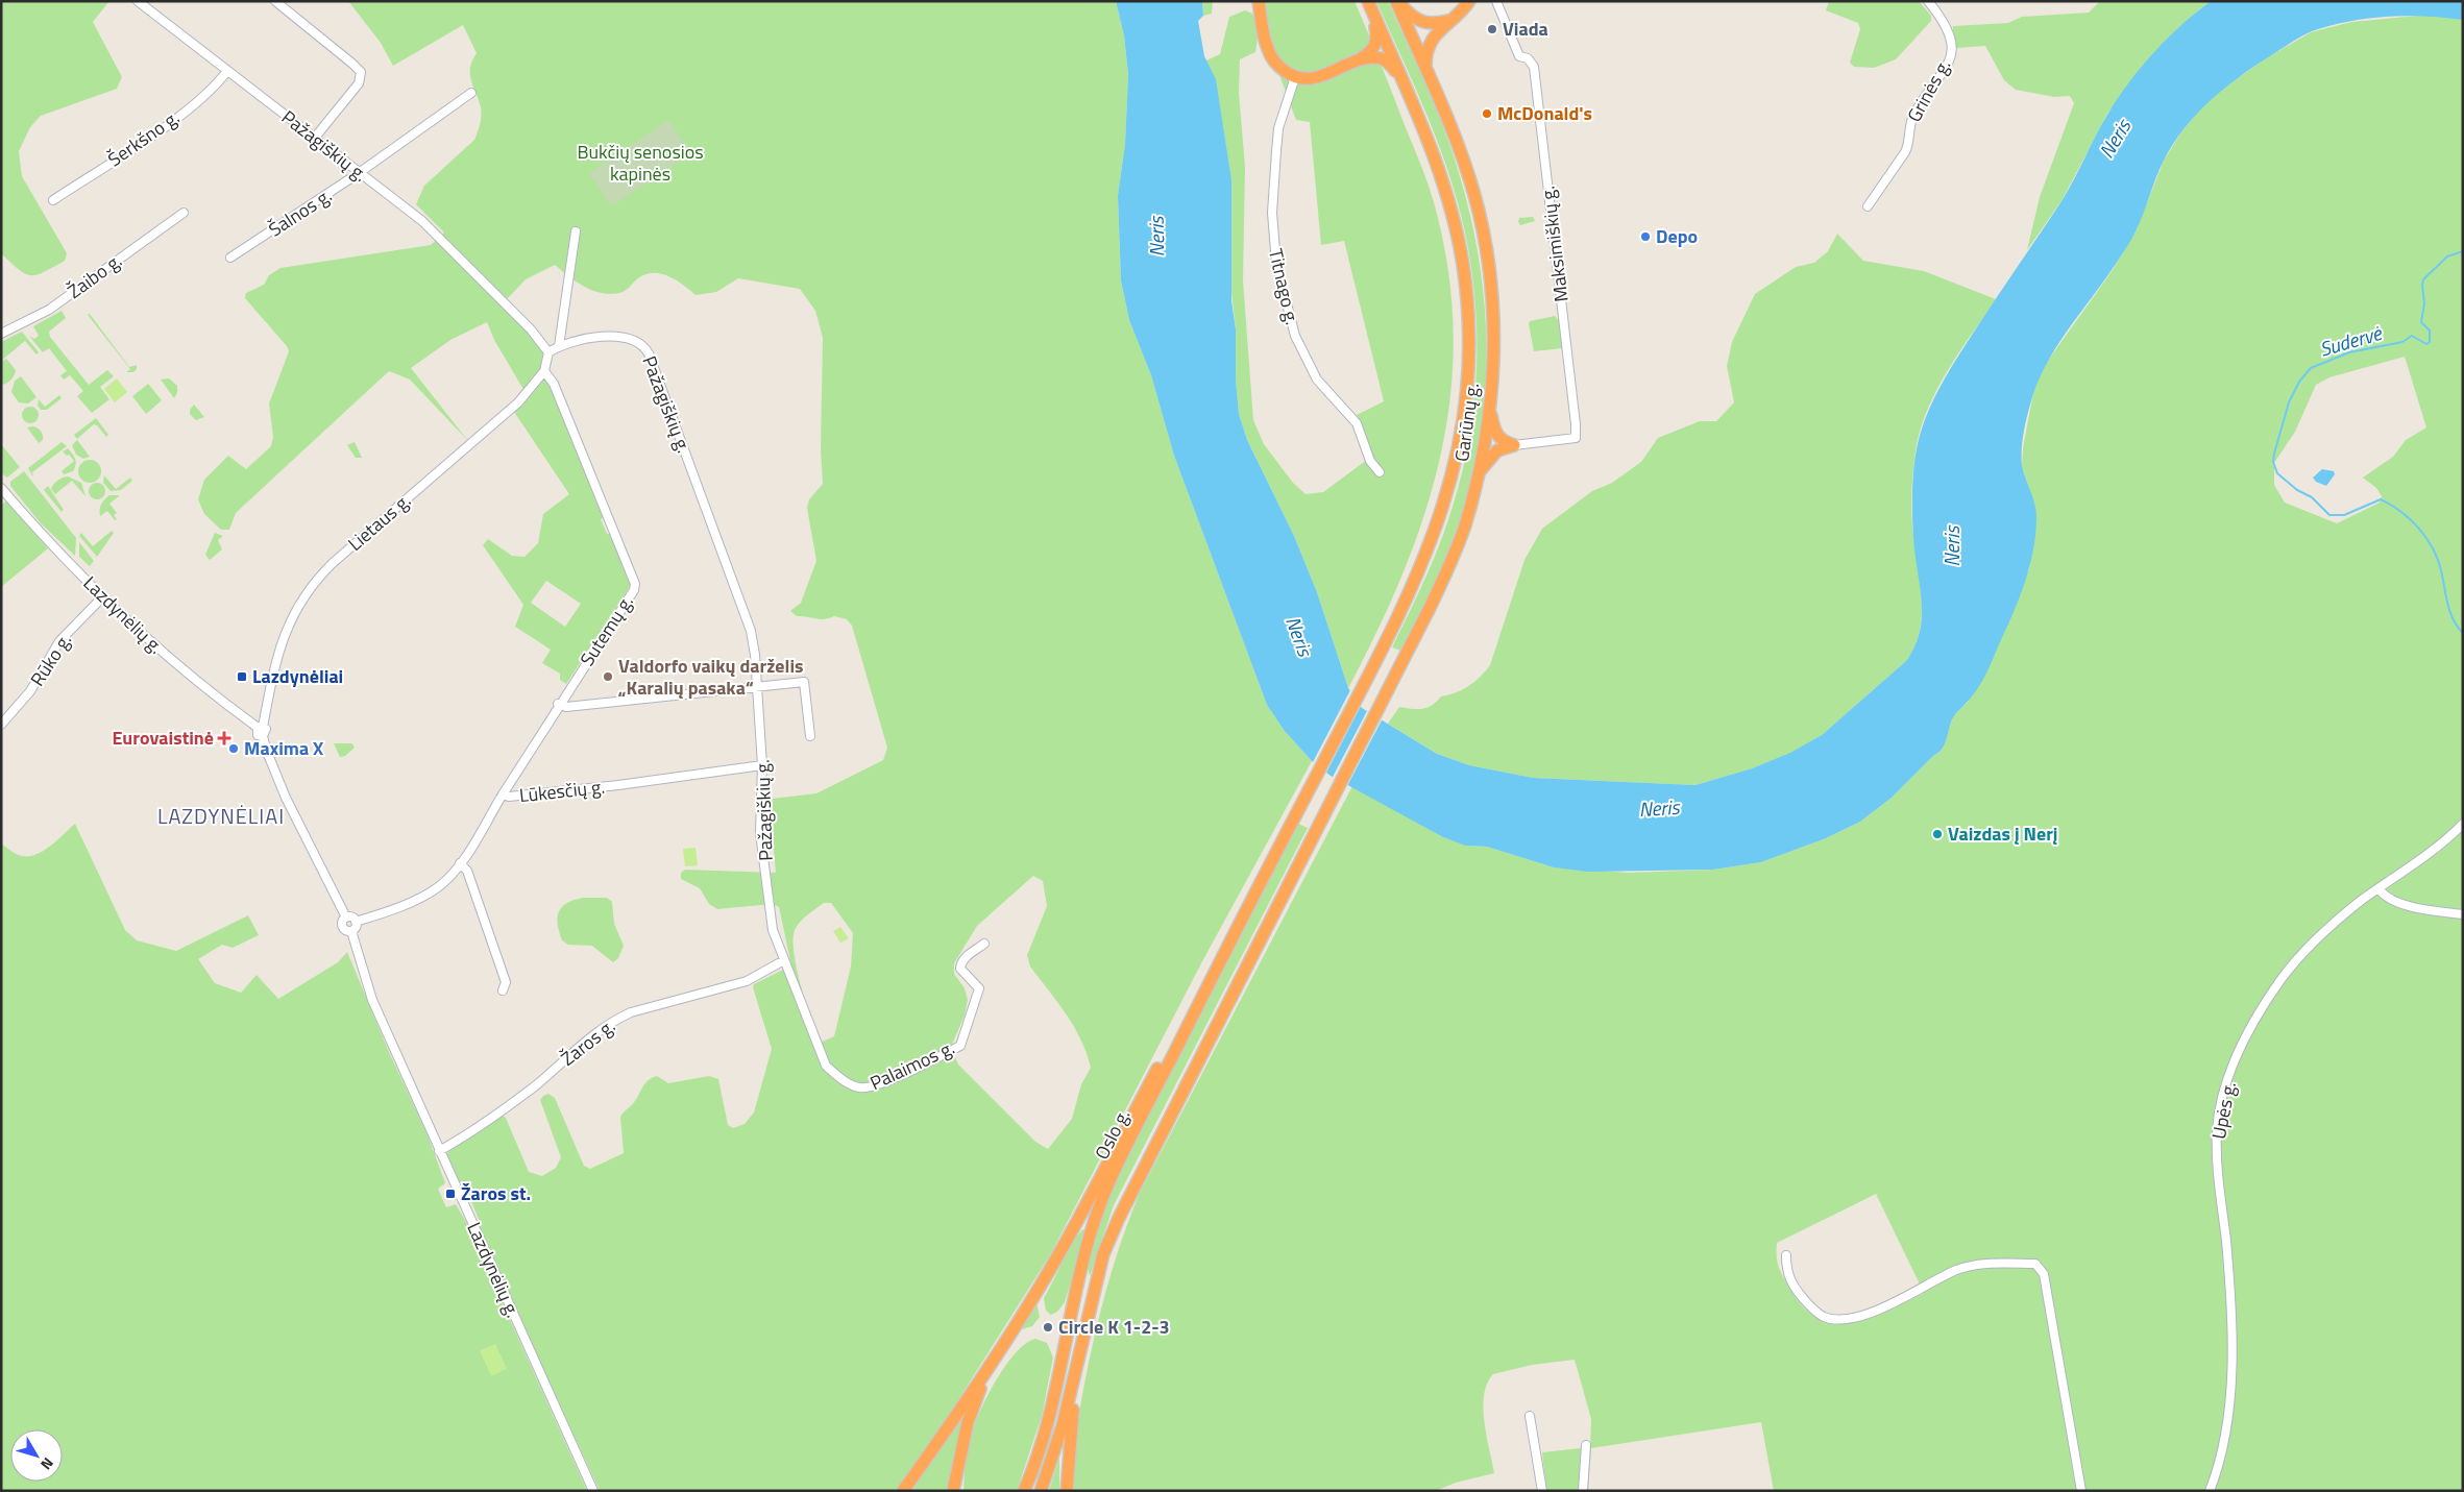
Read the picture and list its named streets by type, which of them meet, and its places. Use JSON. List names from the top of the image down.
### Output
{
  "streets": {
    "highway": ["Gariūnų g.", "Oslo g."],
    "street": [
      "Grinės g.",
      "Šerkšno g.",
      "Pažagiškių g.",
      "Šalnos g.",
      "Maksimiškių g.",
      "Žaibo g.",
      "Titnago g.",
      "Lietaus g.",
      "Lazdynėlių g.",
      "Sutemų g.",
      "Rūko g.",
      "Lūkesčių g.",
      "Žaros g.",
      "Palaimos g.",
      "Upės g."
    ]
  },
  "crossings": [
    ["Šerkšno g.", "Pažagiškių g."],
    ["Pažagiškių g.", "Šalnos g."],
    ["Pažagiškių g.", "Lietaus g."],
    ["Pažagiškių g.", "Lūkesčių g."],
    ["Pažagiškių g.", "Žaros g."],
    ["Pažagiškių g.", "Palaimos g."],
    ["Gariūnų g.", "Oslo g."],
    ["Lietaus g.", "Lazdynėlių g."],
    ["Lietaus g.", "Sutemų g."],
    ["Lazdynėlių g.", "Rūko g."],
    ["Lazdynėlių g.", "Žaros g."],
    ["Sutemų g.", "Lūkesčių g."]
  ],
  "districts": ["LAZDYNĖLIAI"],
  "water": ["Neris", "Sudervė"],
  "parks": ["Bukčių senosios kapinės"],
  "places": {
    "other": [
      "Viada",
      "McDonald's",
      "Depo",
      "Valdorfo vaikų darželis „Karalių pasaka“",
      "Maxima X",
      "Vaizdas į Nerį",
      "Circle K 1-2-3"
    ],
    "transit": ["Lazdynėliai", "Žaros st."],
    "health": ["Eurovaistinė"]
  },
  "north": "bottom right"
}
